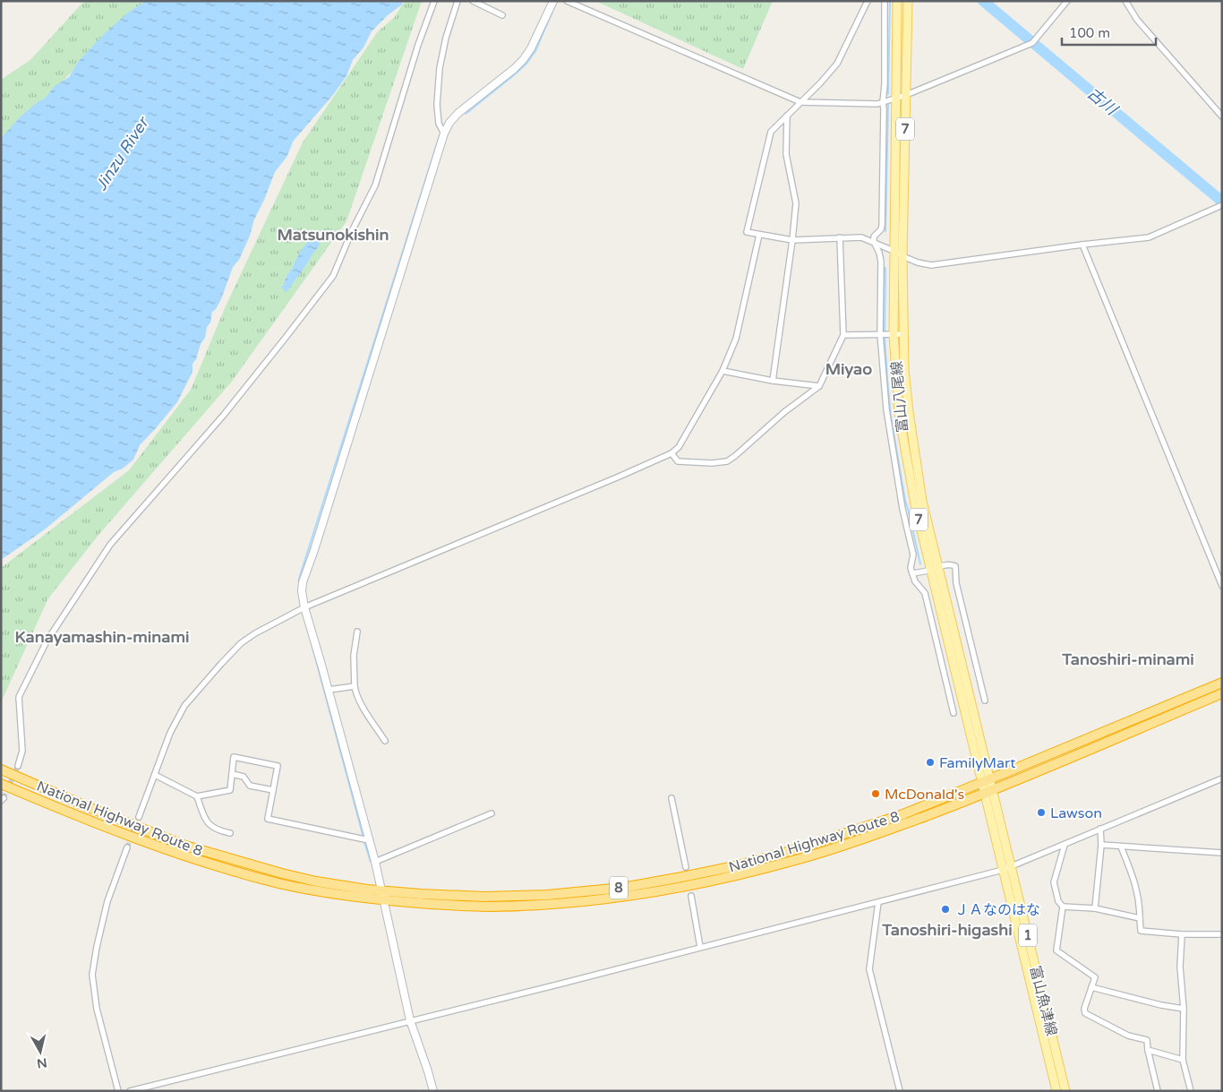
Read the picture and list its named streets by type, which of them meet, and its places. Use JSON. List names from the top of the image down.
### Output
{
  "streets": {
    "highway": ["National Highway Route 8", "8"],
    "main road": [
      "7",
      "富山八尾線",
      "1",
      "富山魚津線"
    ]
  },
  "crossings": [
    ["富山八尾線", "National Highway Route 8"],
    ["富山八尾線", "富山魚津線"],
    ["National Highway Route 8", "富山魚津線"]
  ],
  "districts": [
    "Matsunokishin",
    "Miyao",
    "Kanayamashin-minami",
    "Tanoshiri-minami",
    "Tanoshiri-higashi"
  ],
  "water": ["古川", "Jinzu River"],
  "places": [
    "FamilyMart",
    "McDonald's",
    "Lawson",
    "ＪＡなのはな"
  ],
  "scale_bar": "100 m",
  "north": "bottom"
}
